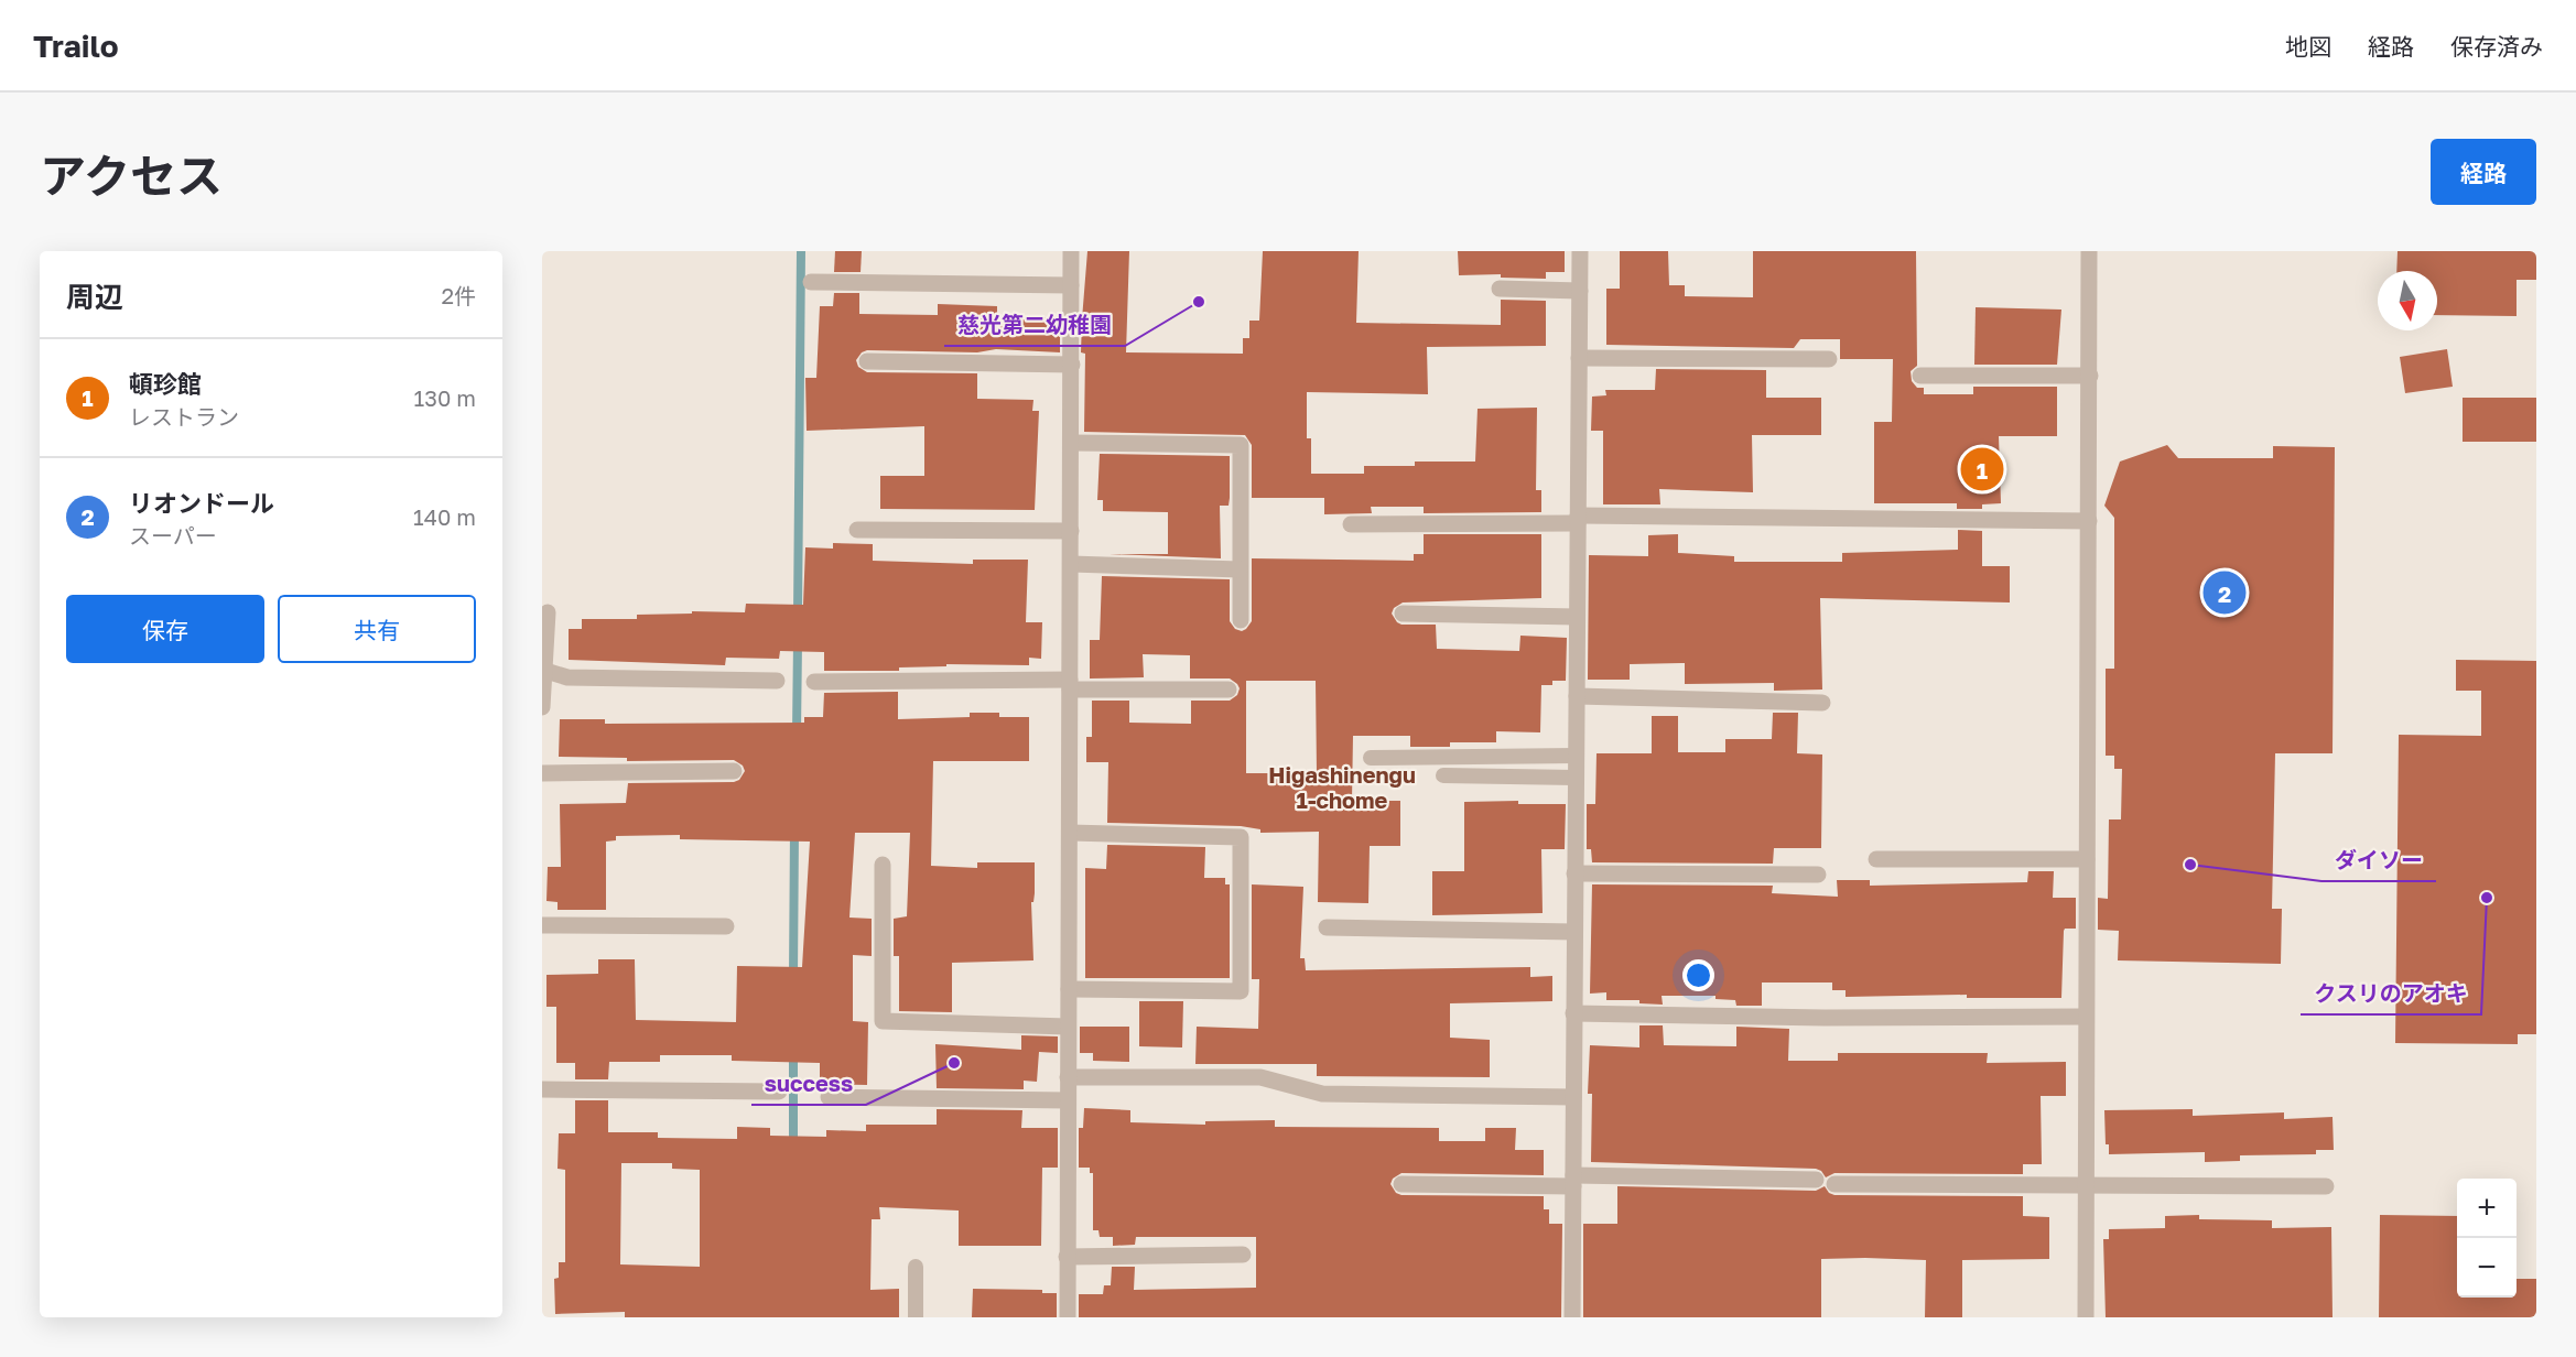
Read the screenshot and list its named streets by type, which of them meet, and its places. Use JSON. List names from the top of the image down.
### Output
{
  "districts": ["Higashinengu 1-chome"],
  "places": [
    "慈光第二幼稚園",
    "ダイソー",
    "クスリのアオキ",
    "success"
  ],
  "north": "bottom",
  "page": {
    "header": "Trailo",
    "nav": ["地図", "経路", "保存済み"],
    "title": "アクセス",
    "buttons": [
      "経路",
      ["保存", "共有"]
    ],
    "heading": ["周辺", "2件"],
    "list": [
      {
        "mark": "1",
        "name": "頓珍館",
        "note": "レストラン",
        "value": "130 m"
      },
      {
        "mark": "2",
        "name": "リオンドール",
        "note": "スーパー",
        "value": "140 m"
      }
    ],
    "pins": ["1", "2"],
    "map_buttons": ["+", "−"]
  }
}
